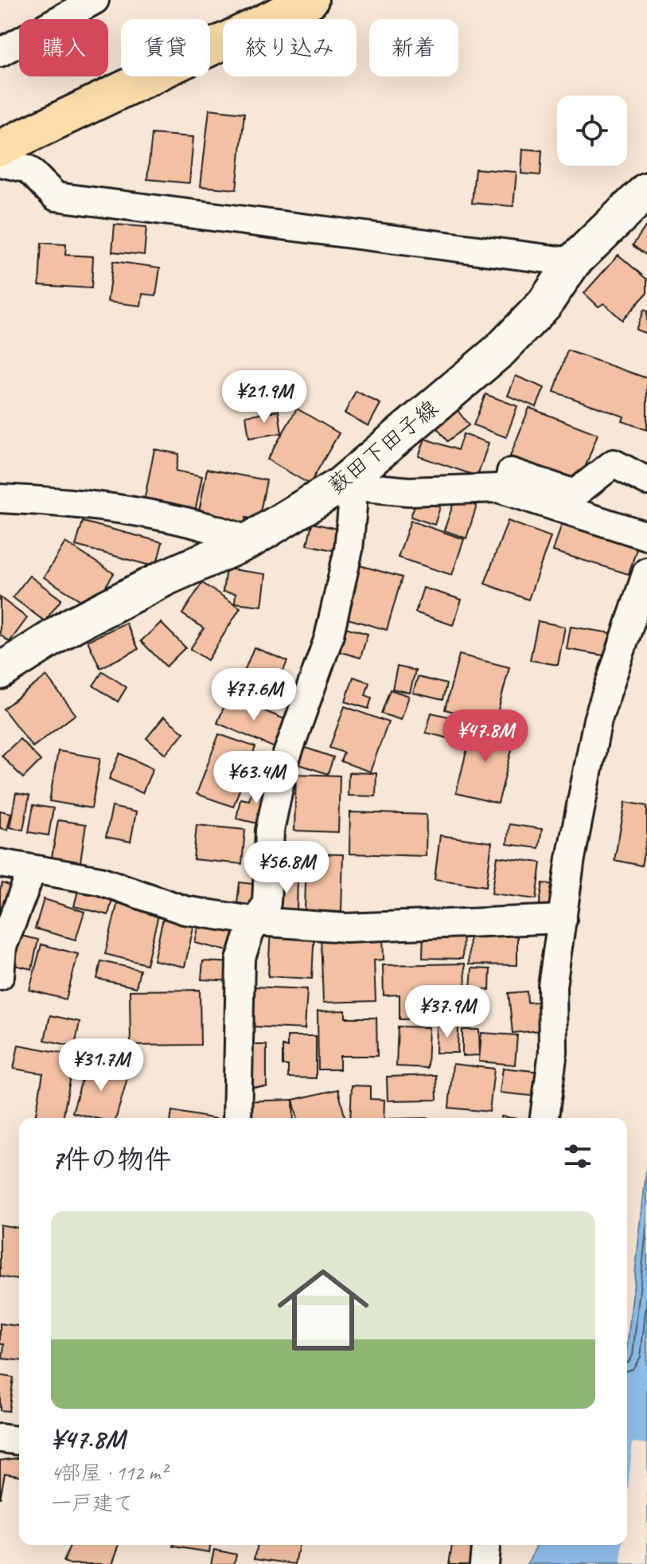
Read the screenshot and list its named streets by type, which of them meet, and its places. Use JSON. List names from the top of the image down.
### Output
{
  "streets": {
    "main road": ["薮田下田子線"]
  },
  "page": {
    "chip": [
      "購入",
      "賃貸",
      "絞り込み",
      "新着"
    ],
    "price": [
      "¥21.9M",
      "¥77.6M",
      "¥47.8M",
      "¥63.4M",
      "¥56.8M",
      "¥37.9M",
      "¥31.7M"
    ],
    "heading": "7件の物件",
    "list": [
      {
        "name": "¥47.8M",
        "note": "4部屋 · 112 m² · 一戸建て"
      }
    ]
  }
}
